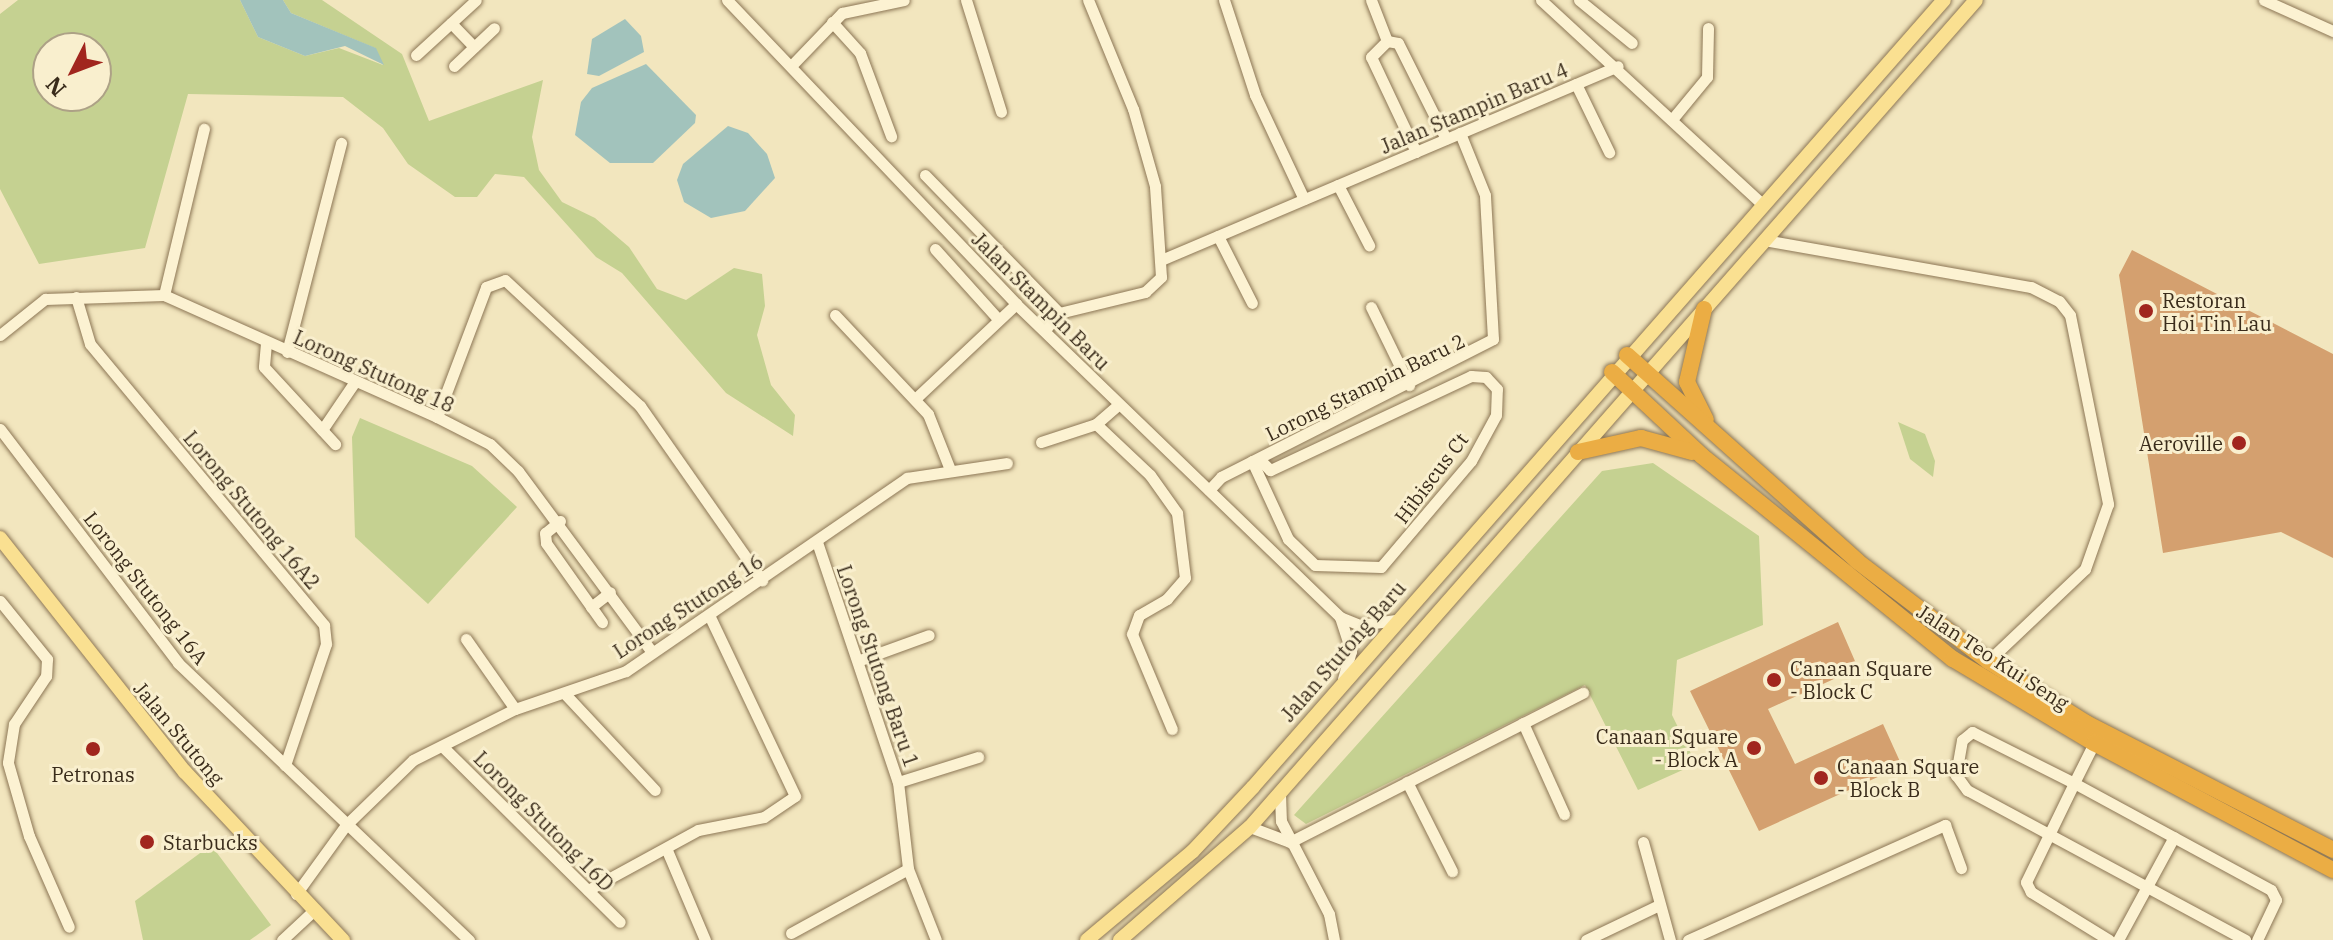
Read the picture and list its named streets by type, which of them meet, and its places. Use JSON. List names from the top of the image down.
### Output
{
  "streets": {
    "highway": ["Jalan Teo Kui Seng"],
    "main road": ["Jalan Stutong Baru", "Jalan Stutong"],
    "street": [
      "Jalan Stampin Baru 4",
      "Jalan Stampin Baru",
      "Lorong Stutong 18",
      "Lorong Stampin Baru 2",
      "Hibiscus Ct",
      "Lorong Stutong 16A2",
      "Lorong Stutong 16A",
      "Lorong Stutong 16",
      "Lorong Stutong Baru 1",
      "Lorong Stutong 16D"
    ]
  },
  "crossings": [
    ["Jalan Stampin Baru 4", "Lorong Stampin Baru 2"],
    ["Jalan Stampin Baru", "Lorong Stampin Baru 2"],
    ["Lorong Stutong 18", "Lorong Stutong 16A2"],
    ["Lorong Stutong 18", "Lorong Stutong 16"],
    ["Lorong Stampin Baru 2", "Hibiscus Ct"],
    ["Lorong Stutong 16A2", "Lorong Stutong 16A"],
    ["Lorong Stutong 16A", "Lorong Stutong 16"],
    ["Lorong Stutong 16", "Lorong Stutong Baru 1"],
    ["Lorong Stutong 16", "Jalan Stutong"],
    ["Lorong Stutong 16", "Lorong Stutong 16D"]
  ],
  "places": [
    "Restoran Hoi Tin Lau",
    "Aeroville",
    "Canaan Square - Block C",
    "Canaan Square - Block A",
    "Petronas",
    "Canaan Square - Block B",
    "Starbucks"
  ],
  "north": "bottom left"
}
